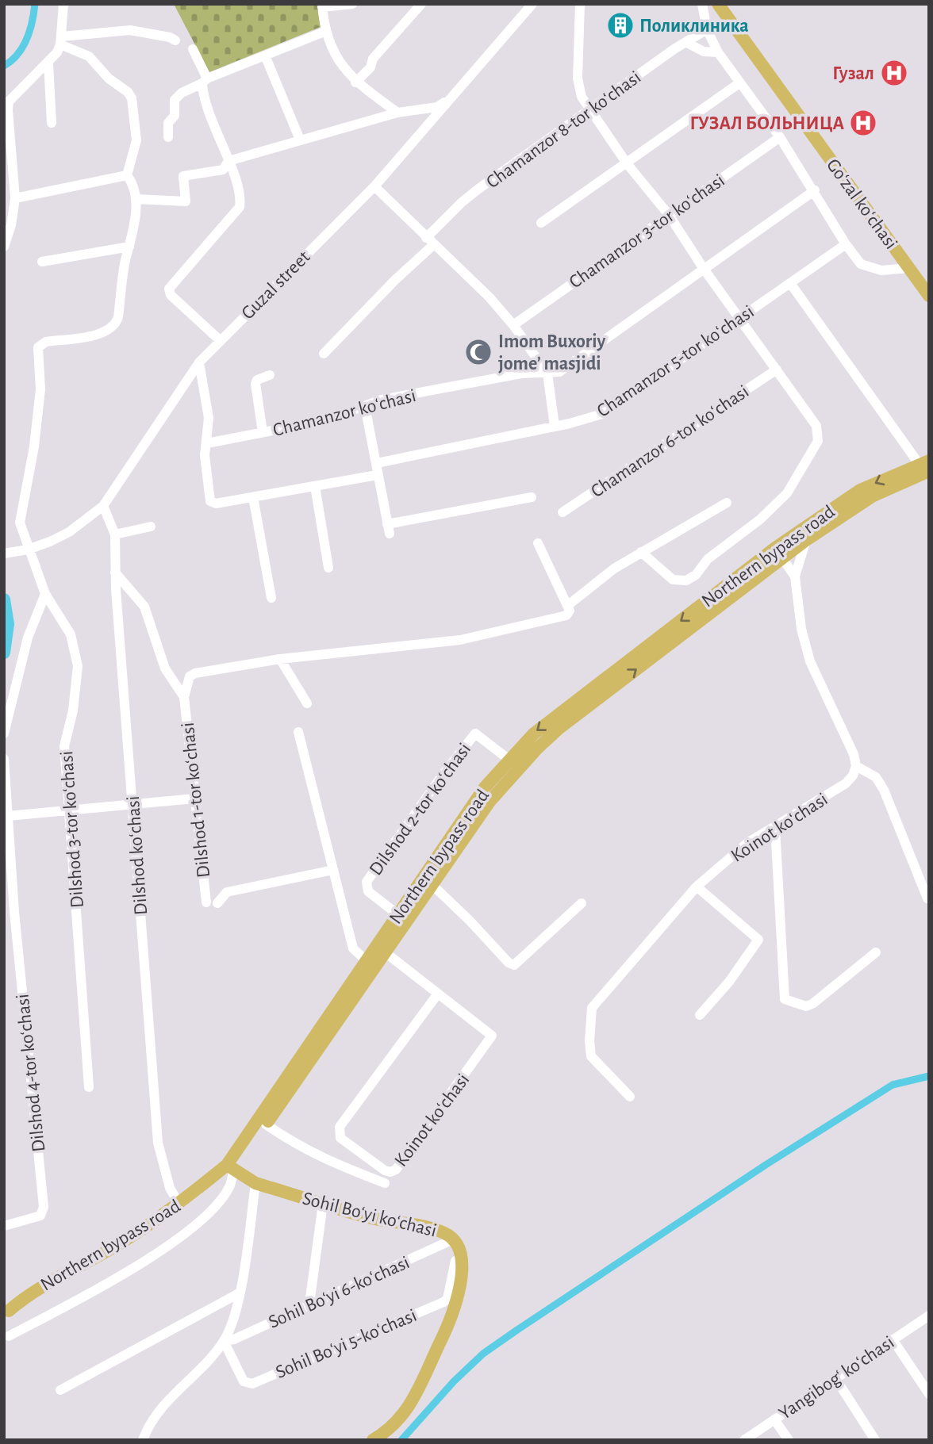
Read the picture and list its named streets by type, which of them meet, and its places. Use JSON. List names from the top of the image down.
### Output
{
  "streets": {
    "main road": ["Goʻzal koʻchasi", "Northern bypass road", "Sohil Boʻyi koʻchasi"],
    "street": [
      "Chamanzor 8-tor koʻchasi",
      "Chamanzor 3-tor koʻchasi",
      "Guzal street",
      "Chamanzor 5-tor koʻchasi",
      "Chamanzor koʻchasi",
      "Chamanzor 6-tor koʻchasi",
      "Dilshod 1-tor koʻchasi",
      "Dilshod 2-tor koʻchasi",
      "Koinot koʻchasi",
      "Dilshod 3-tor koʻchasi",
      "Dilshod koʻchasi",
      "Dilshod 4-tor koʻchasi",
      "Sohil Boʻyi 6-koʻchasi",
      "Sohil Boʻyi 5-koʻchasi",
      "Yangibogʻ koʻchasi"
    ]
  },
  "crossings": [
    ["Guzal street", "Dilshod 3-tor koʻchasi"],
    ["Guzal street", "Dilshod koʻchasi"],
    ["Northern bypass road", "Dilshod 2-tor koʻchasi"],
    ["Northern bypass road", "Koinot koʻchasi"],
    ["Northern bypass road", "Dilshod koʻchasi"],
    ["Northern bypass road", "Sohil Boʻyi koʻchasi"],
    ["Sohil Boʻyi koʻchasi", "Sohil Boʻyi 6-koʻchasi"],
    ["Sohil Boʻyi koʻchasi", "Sohil Boʻyi 5-koʻchasi"],
    ["Sohil Boʻyi 6-koʻchasi", "Sohil Boʻyi 5-koʻchasi"]
  ],
  "places": {
    "building": ["Поликлиника"],
    "hospital": ["Гузал", "ГУЗАЛ БОЛЬНИЦА"],
    "mosque": ["Imom Buxoriy jome’ masjidi"]
  }
}
